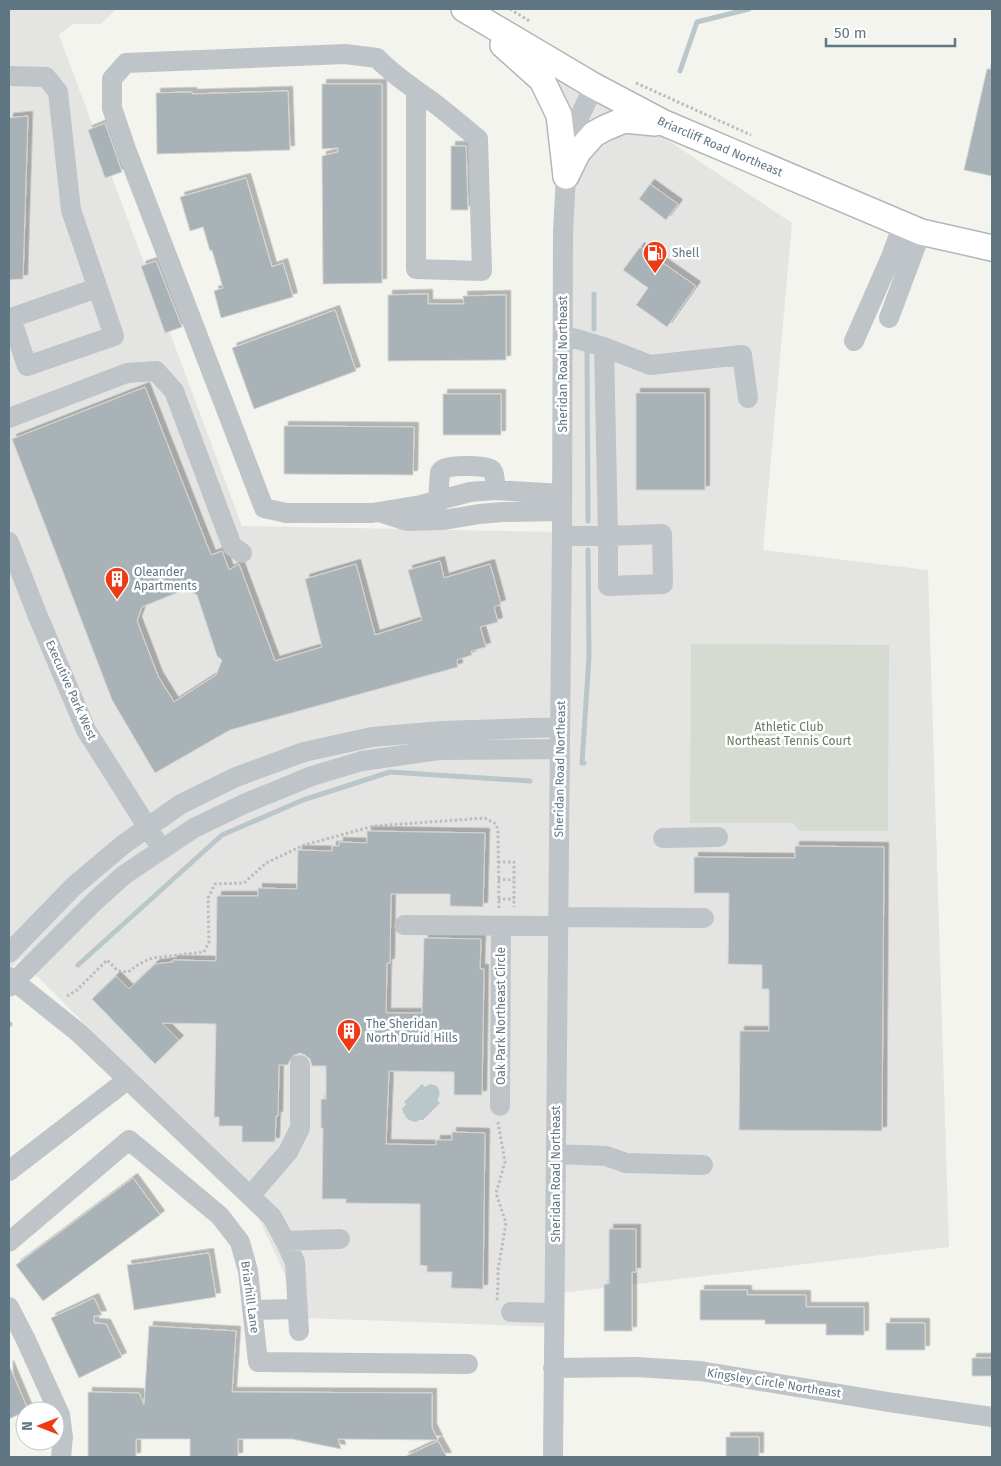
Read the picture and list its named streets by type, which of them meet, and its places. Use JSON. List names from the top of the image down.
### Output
{
  "streets": {
    "main road": ["Briarcliff Road Northeast"],
    "street": [
      "Sheridan Road Northeast",
      "Executive Park West",
      "Oak Park Northeast Circle",
      "Briarhill Lane",
      "Kingsley Circle Northeast"
    ]
  },
  "crossings": [
    ["Briarcliff Road Northeast", "Sheridan Road Northeast"],
    ["Sheridan Road Northeast", "Kingsley Circle Northeast"]
  ],
  "parks": ["Athletic Club Northeast Tennis Court"],
  "places": {
    "fuel station": ["Shell"],
    "building": ["Oleander Apartments", "The Sheridan North Druid Hills"]
  },
  "scale_bar": "50 m",
  "north": "left"
}
